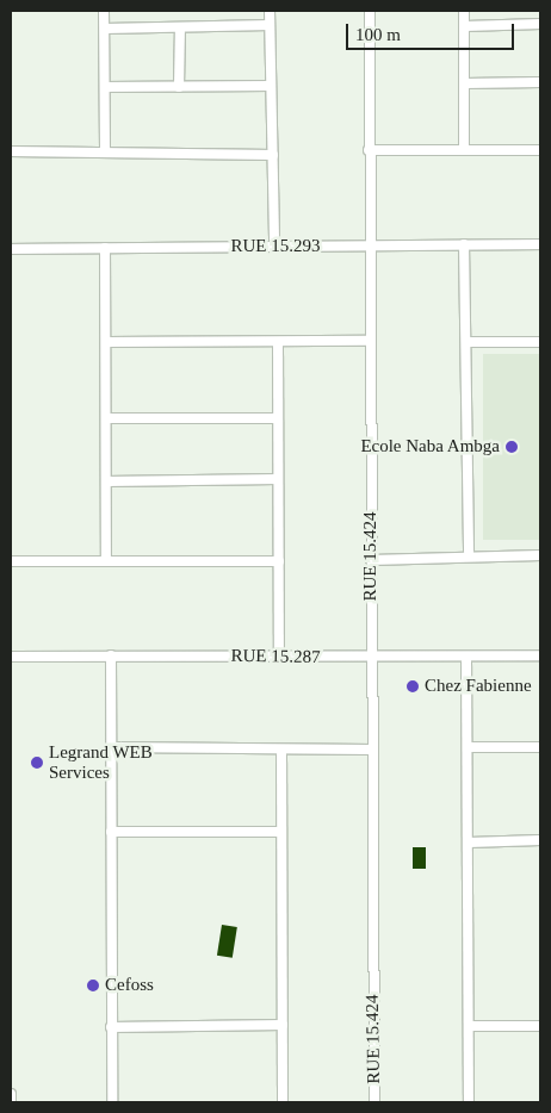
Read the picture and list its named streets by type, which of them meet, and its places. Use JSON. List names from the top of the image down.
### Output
{
  "streets": {
    "street": ["RUE 15.293", "RUE 15.424", "RUE 15.287"]
  },
  "crossings": [
    ["RUE 15.293", "RUE 15.424"],
    ["RUE 15.424", "RUE 15.287"]
  ],
  "places": [
    "Ecole Naba Ambga",
    "Chez Fabienne",
    "Legrand WEB Services",
    "Cefoss"
  ],
  "scale_bar": "100 m"
}
